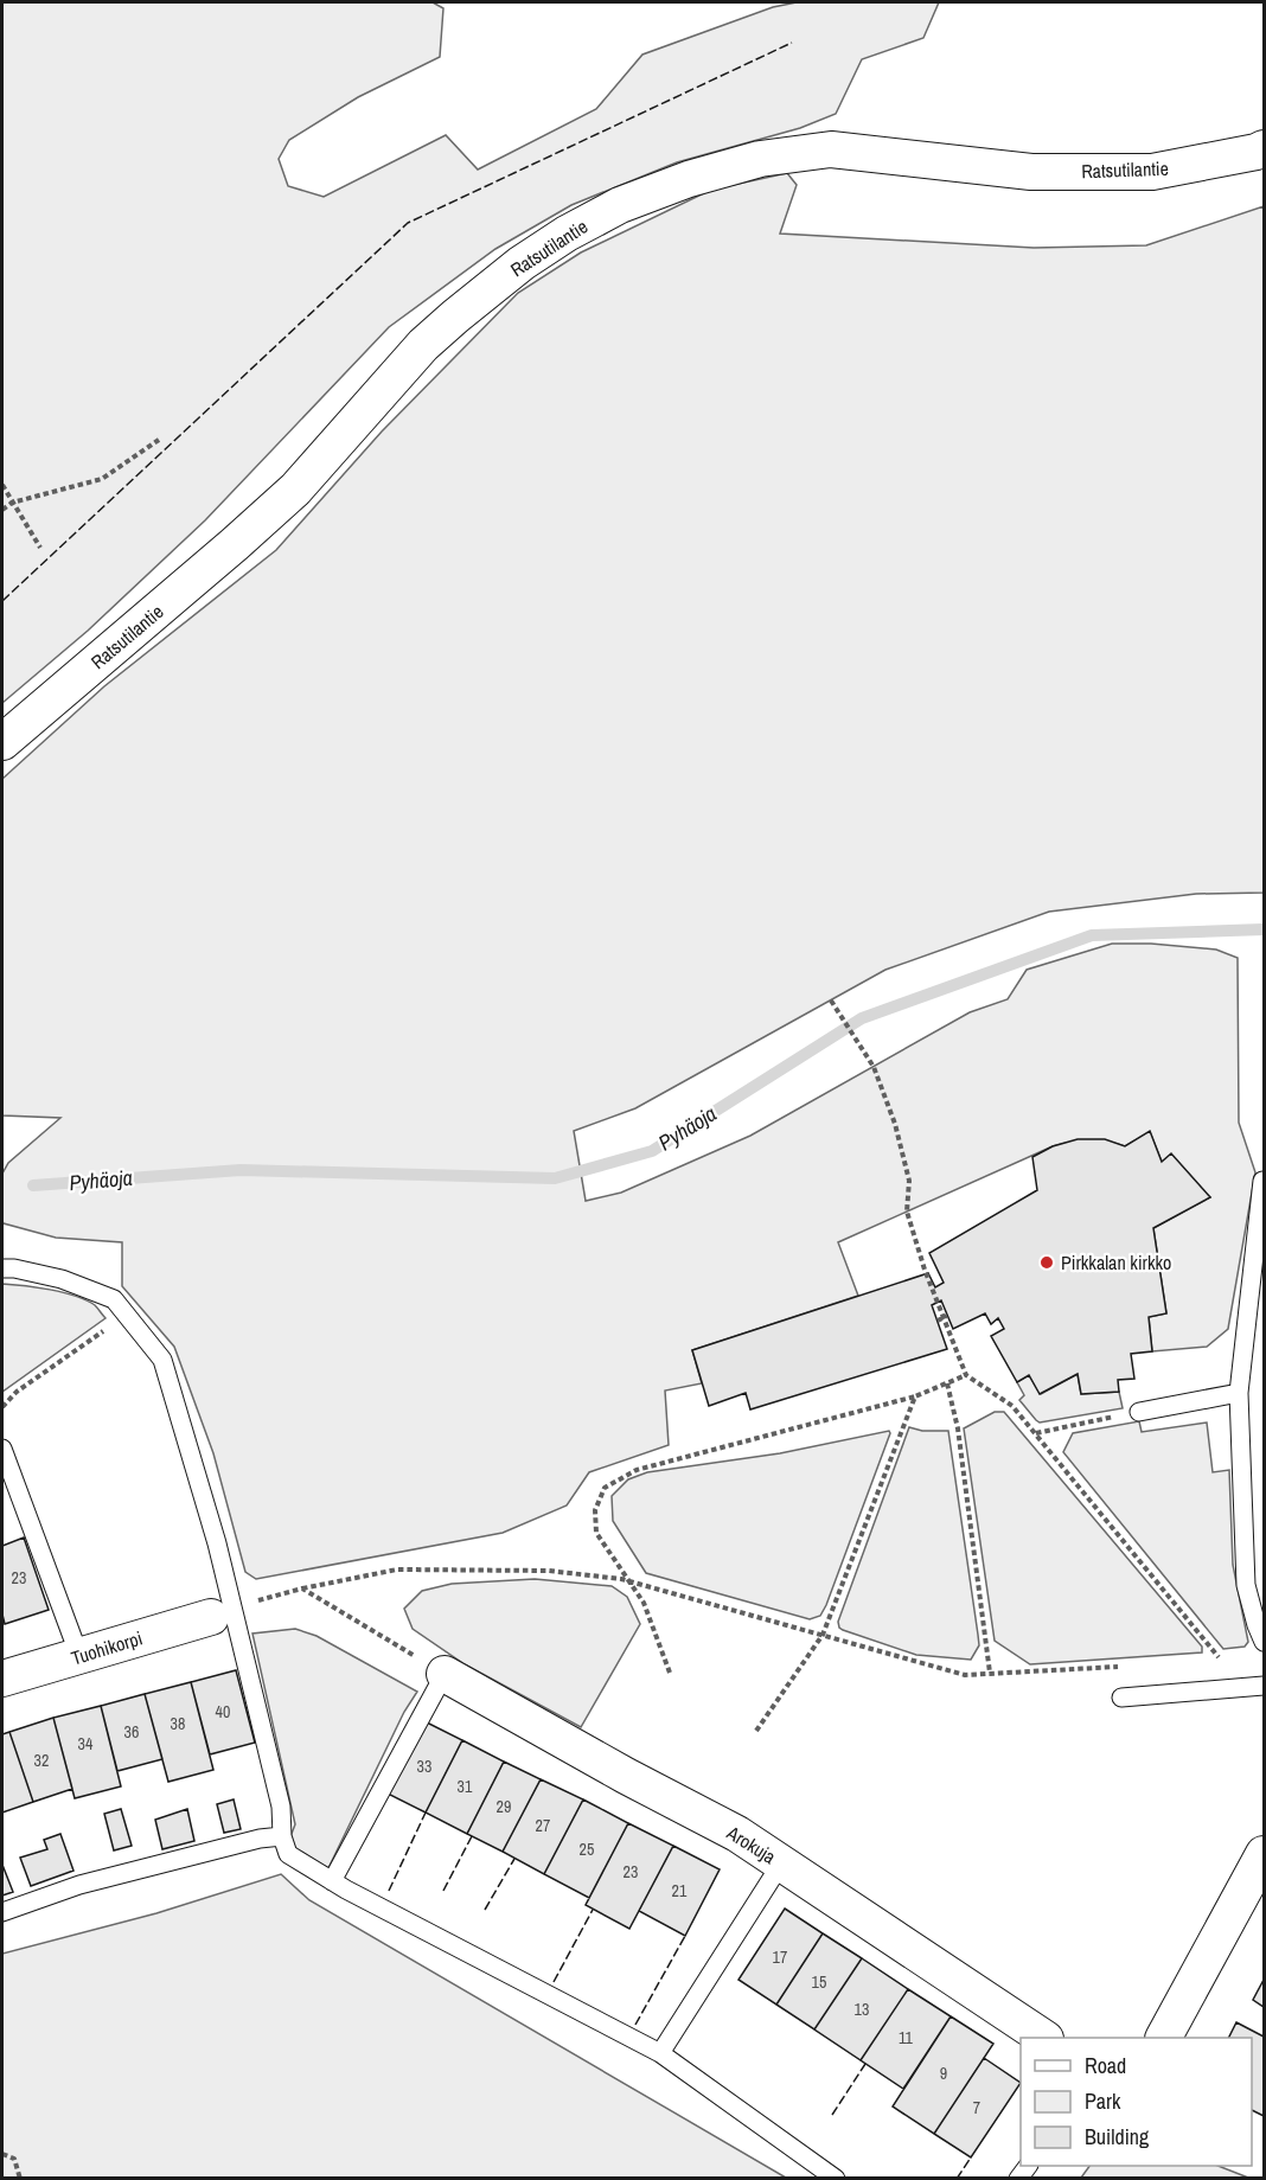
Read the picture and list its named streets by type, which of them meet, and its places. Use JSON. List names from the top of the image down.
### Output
{
  "streets": {
    "street": ["Ratsutilantie", "Tuohikorpi", "Arokuja"]
  },
  "water": ["Pyhäoja"],
  "places": ["Pirkkalan kirkko"],
  "house_numbers": [
    "23",
    "40",
    "38",
    "36",
    "34",
    "32",
    "33",
    "31",
    "29",
    "27",
    "25",
    "23",
    "21",
    "17",
    "15",
    "13",
    "11",
    "9",
    "7"
  ],
  "legend": ["Road", "Park", "Building"]
}
